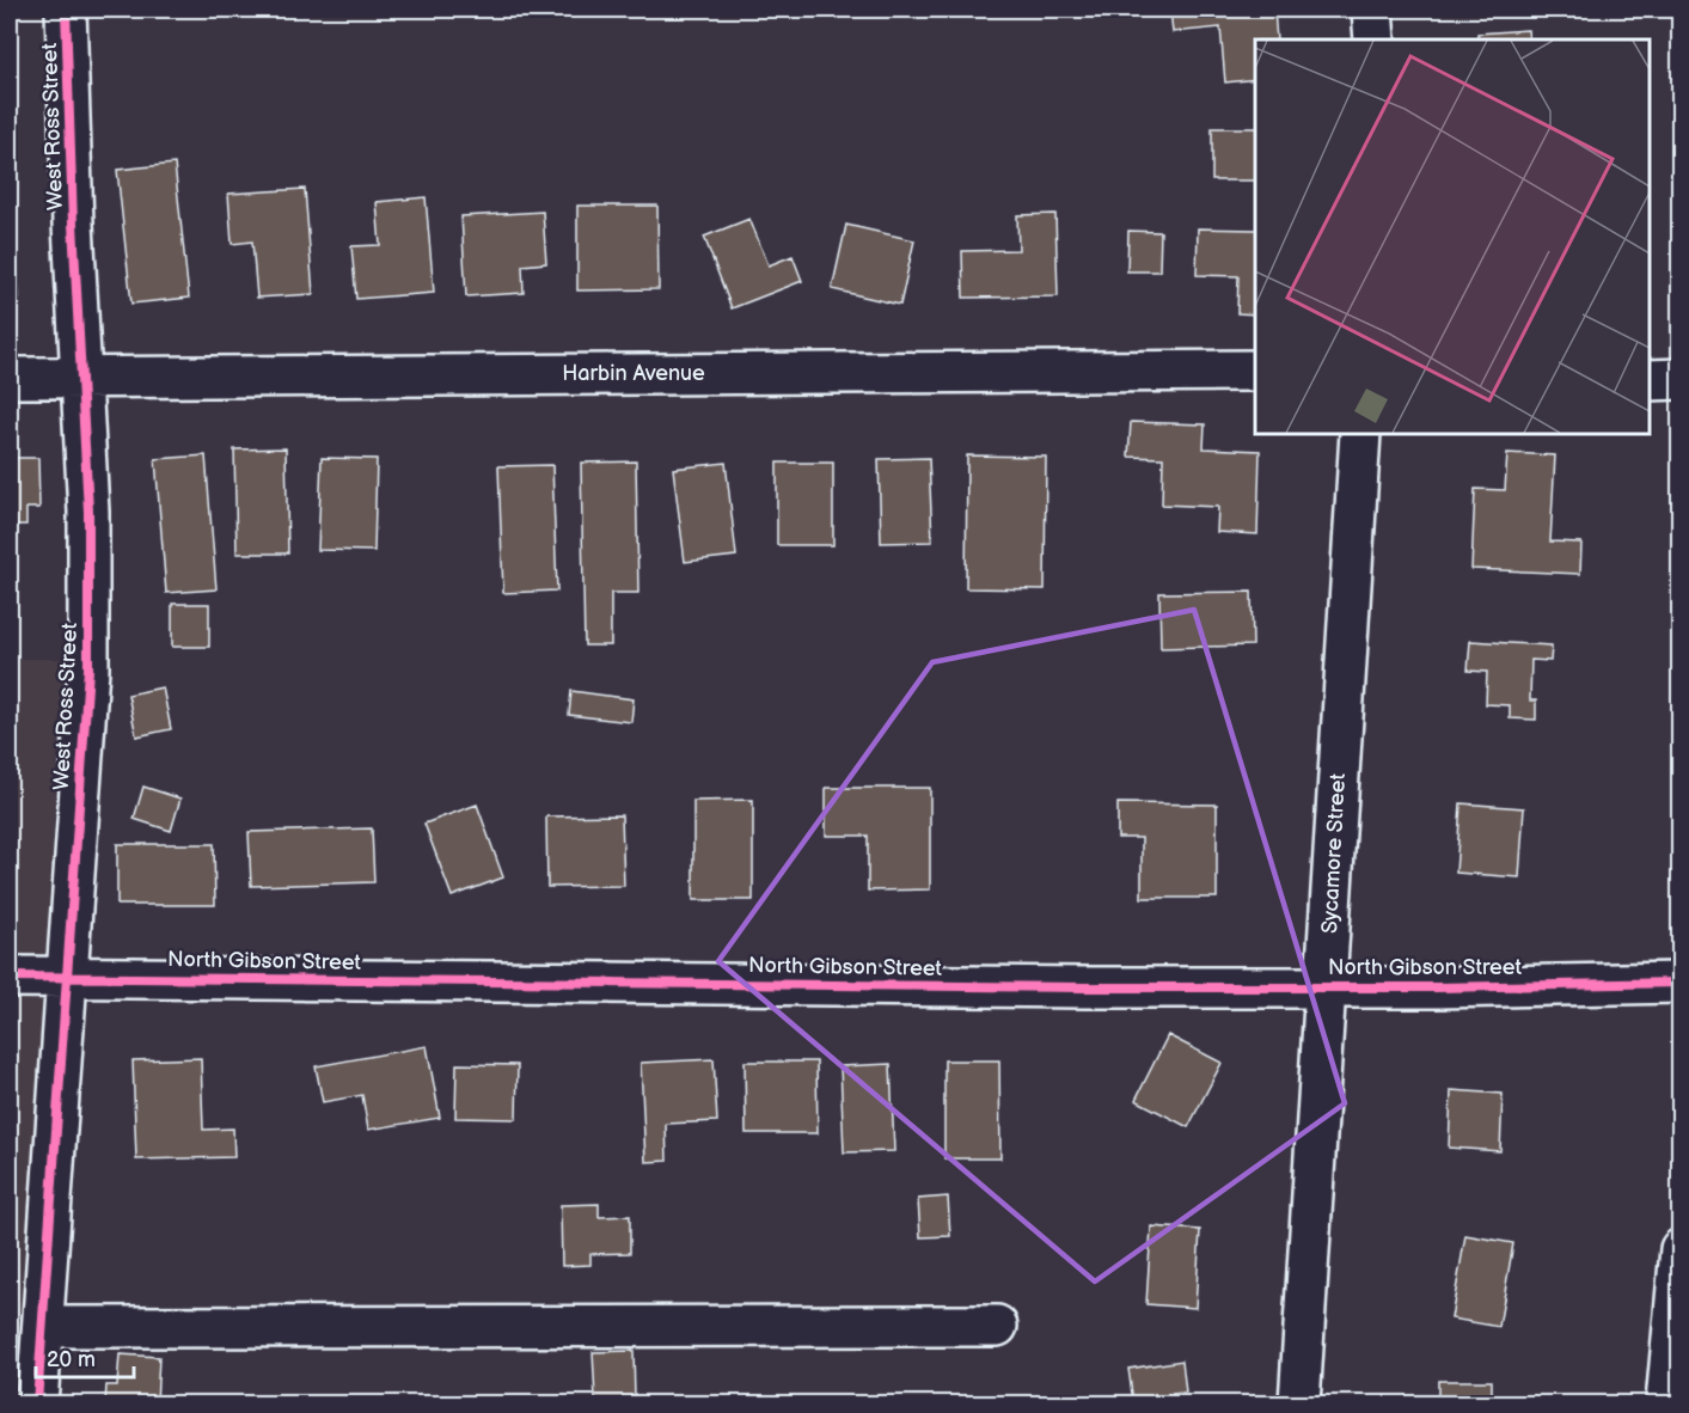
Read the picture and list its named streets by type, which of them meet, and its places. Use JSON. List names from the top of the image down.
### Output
{
  "streets": {
    "street": [
      "West Ross Street",
      "Harbin Avenue",
      "Sycamore Street",
      "North Gibson Street"
    ]
  },
  "crossings": [
    ["West Ross Street", "Harbin Avenue"],
    ["West Ross Street", "North Gibson Street"],
    ["Sycamore Street", "North Gibson Street"]
  ],
  "scale_bar": "20 m"
}
